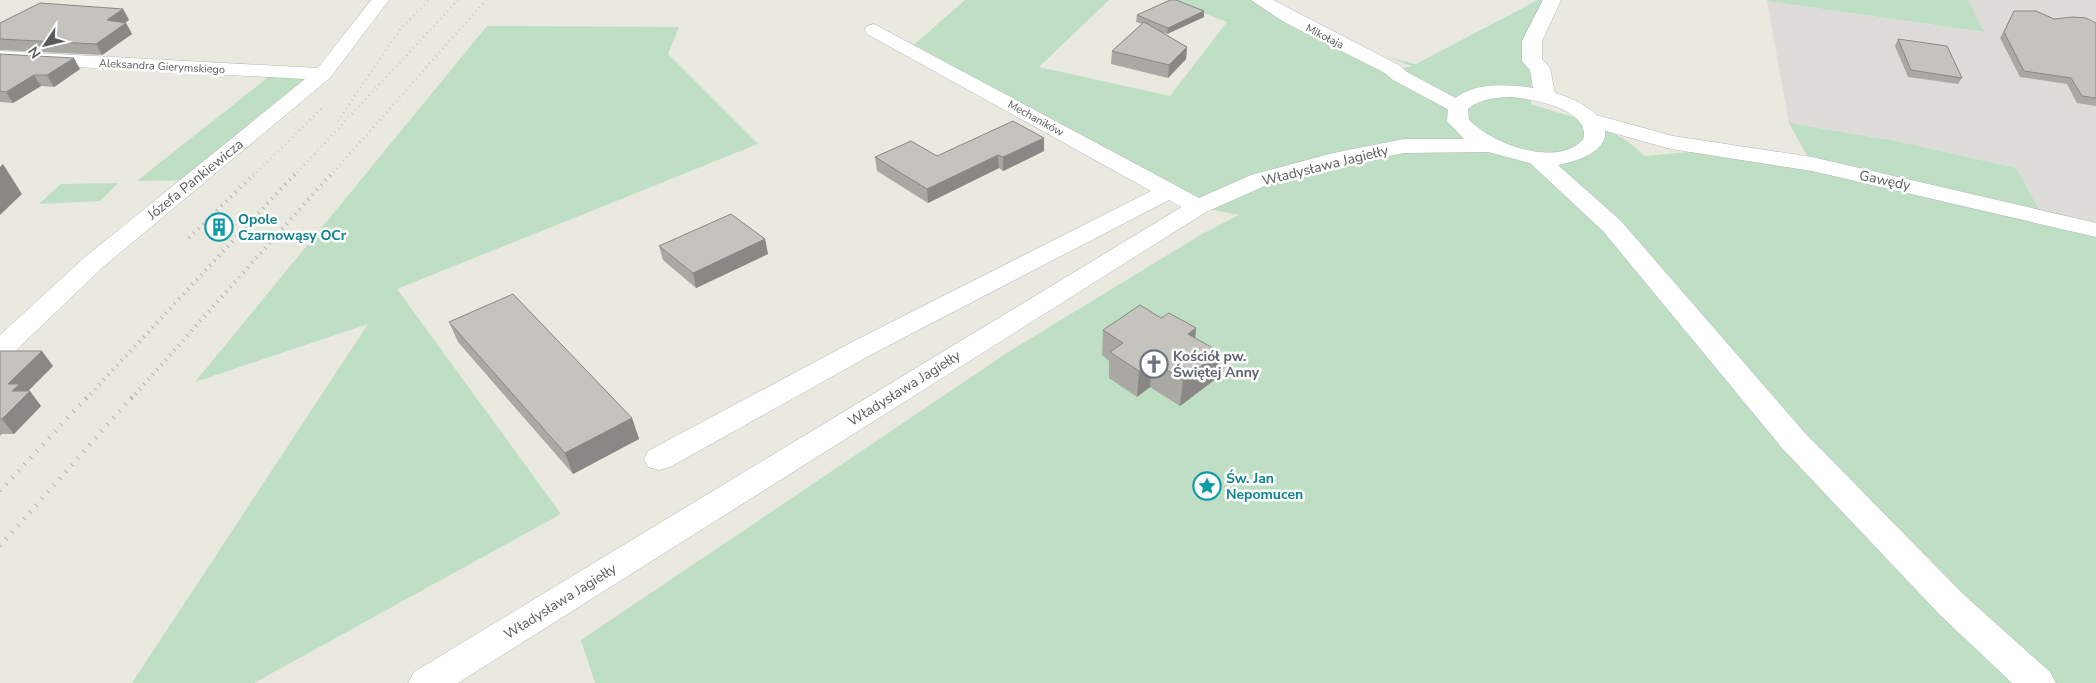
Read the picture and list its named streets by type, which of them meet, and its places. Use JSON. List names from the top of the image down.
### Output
{
  "streets": {
    "street": [
      "Mikołaja",
      "Aleksandra Gierymskiego",
      "Mechaników",
      "Władysława Jagiełły",
      "Józefa Pankiewicza",
      "Gawędy"
    ]
  },
  "crossings": [
    ["Mikołaja", "Władysława Jagiełły"],
    ["Aleksandra Gierymskiego", "Józefa Pankiewicza"],
    ["Mechaników", "Władysława Jagiełły"],
    ["Władysława Jagiełły", "Gawędy"]
  ],
  "places": {
    "building": ["Opole Czarnowąsy OCr"],
    "church": ["Kościół pw. Świętej Anny"],
    "place": ["Św. Jan Nepomucen"]
  },
  "north": "bottom left"
}
